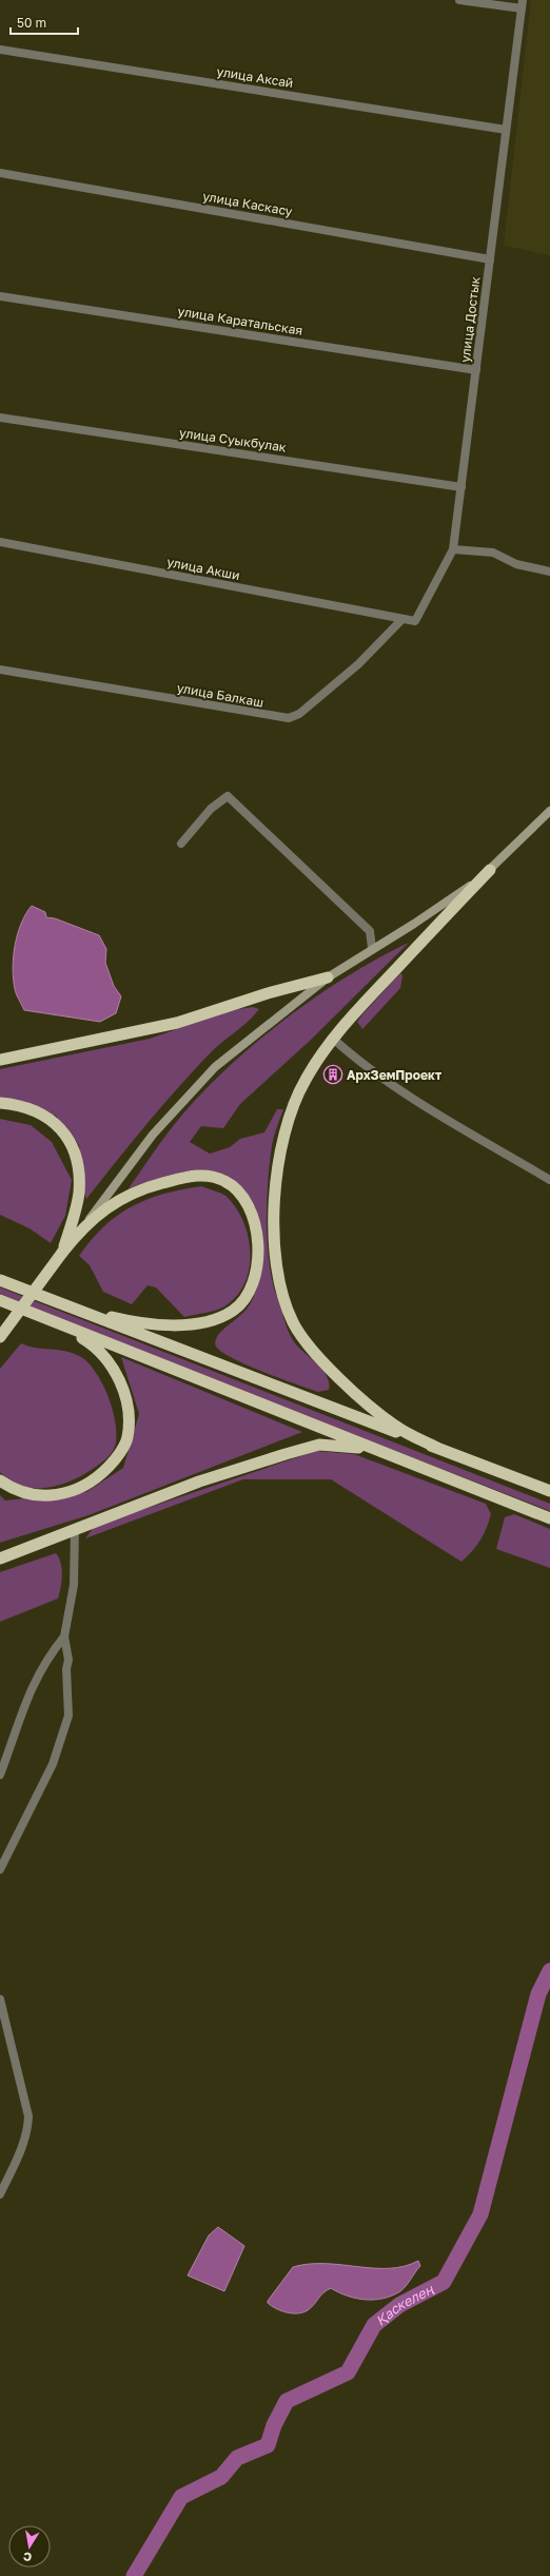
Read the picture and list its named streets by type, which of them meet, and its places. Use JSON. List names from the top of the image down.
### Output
{
  "streets": {
    "street": [
      "улица Аксай",
      "улица Каскасу",
      "улица Достык",
      "улица Каратальская",
      "улица Суыкбулак",
      "улица Акши",
      "улица Балкаш"
    ]
  },
  "crossings": [
    ["улица Аксай", "улица Достык"],
    ["улица Каскасу", "улица Достык"],
    ["улица Достык", "улица Каратальская"],
    ["улица Достык", "улица Суыкбулак"],
    ["улица Достык", "улица Акши"],
    ["улица Достык", "улица Балкаш"],
    ["улица Акши", "улица Балкаш"]
  ],
  "water": ["Қаскелең"],
  "places": {
    "building": ["АрхЗемПроект"]
  },
  "scale_bar": "50 m",
  "north": "bottom"
}
